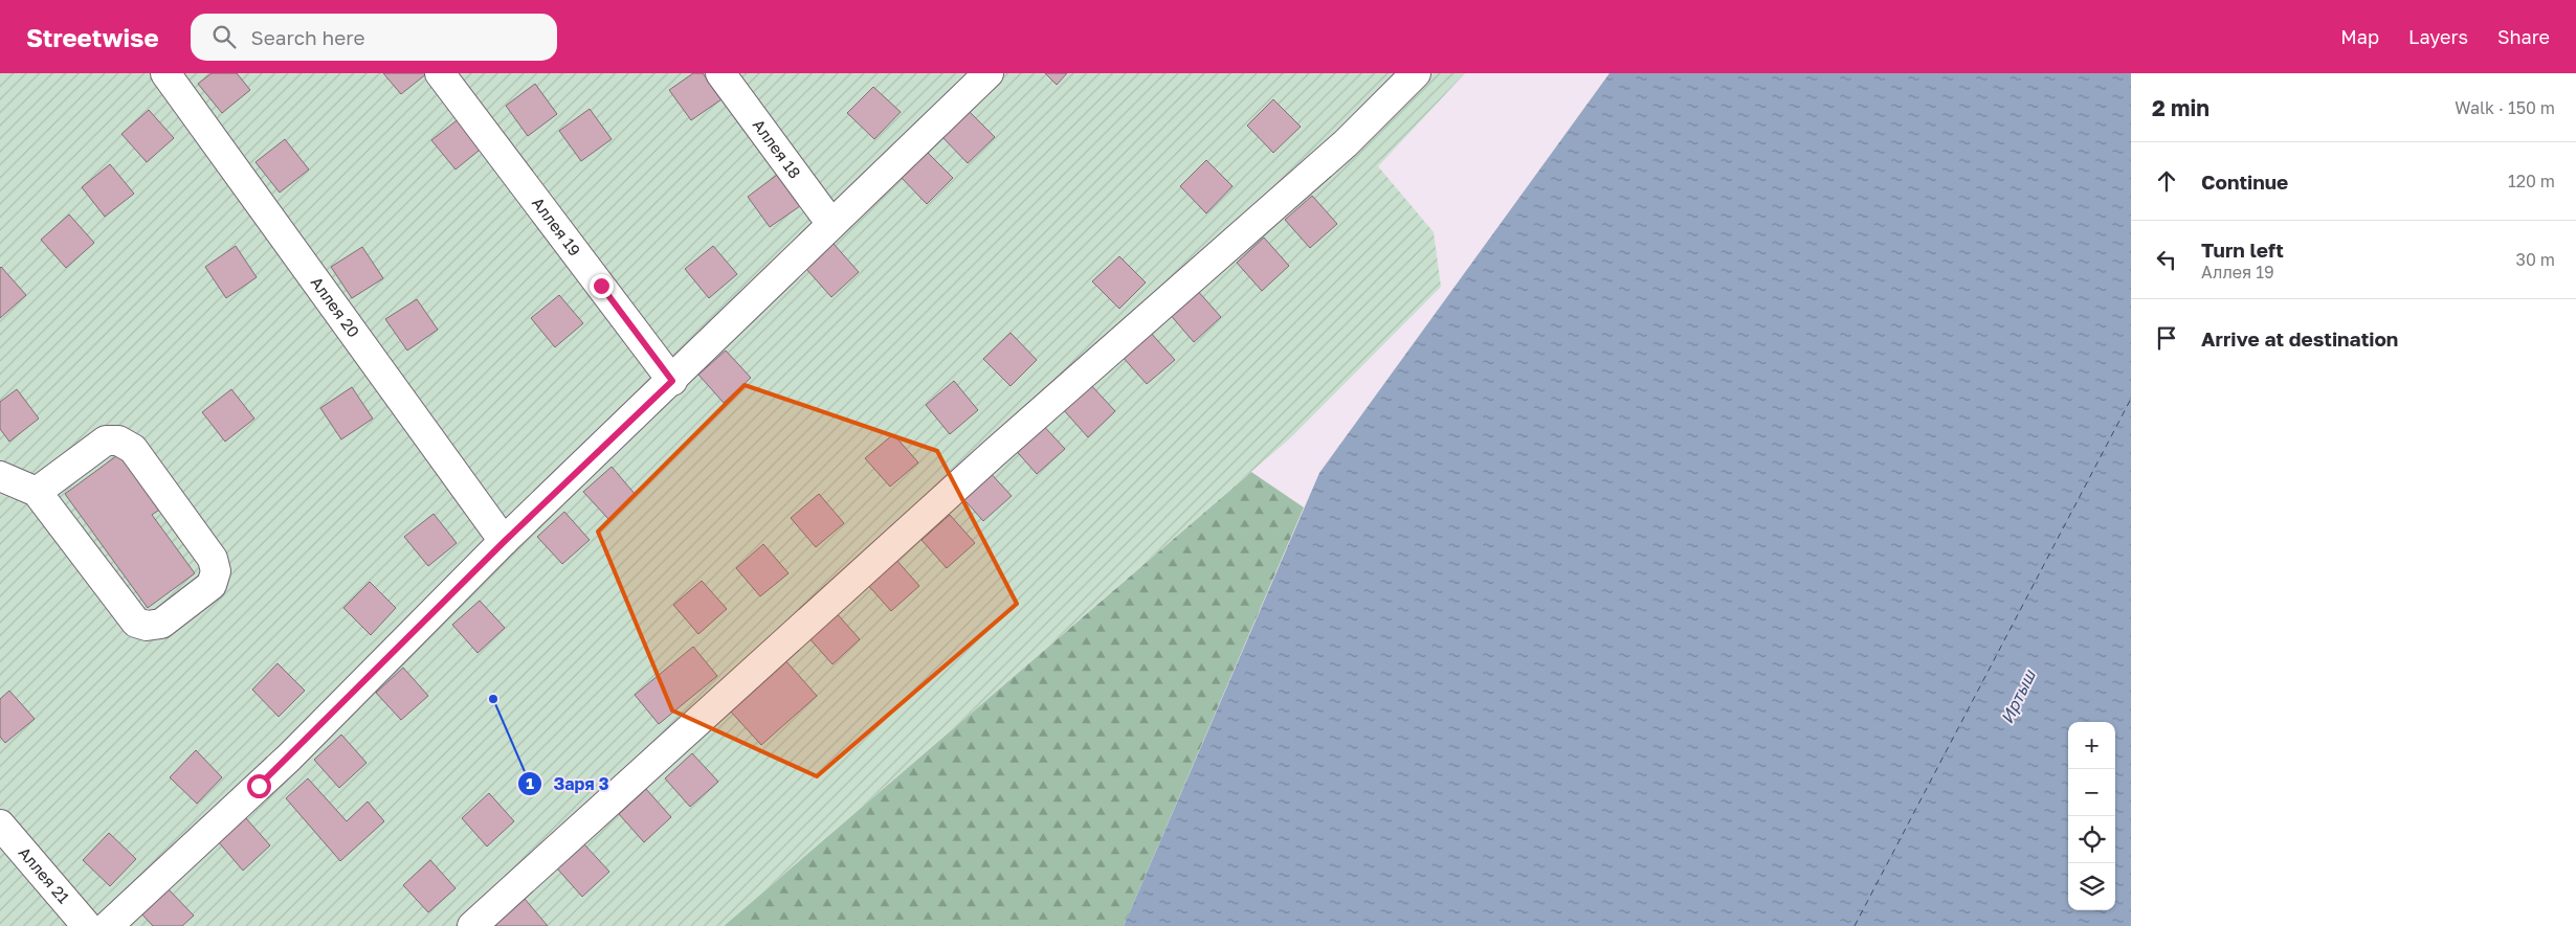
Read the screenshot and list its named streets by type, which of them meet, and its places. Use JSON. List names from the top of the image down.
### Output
{
  "streets": {
    "street": [
      "Аллея 18",
      "Аллея 19",
      "Аллея 20",
      "Аллея 21"
    ]
  },
  "water": ["Иртыш"],
  "places": ["Заря 3"],
  "page": {
    "header": "Streetwise",
    "search": "Search here",
    "nav": ["Map", "Layers", "Share"],
    "heading": ["2 min", "Walk · 150 m"],
    "list": [
      ["Continue", "120 m"],
      ["Turn left", "Аллея 19", "30 m"],
      "Arrive at destination"
    ],
    "map_buttons": ["+", "−"]
  }
}
